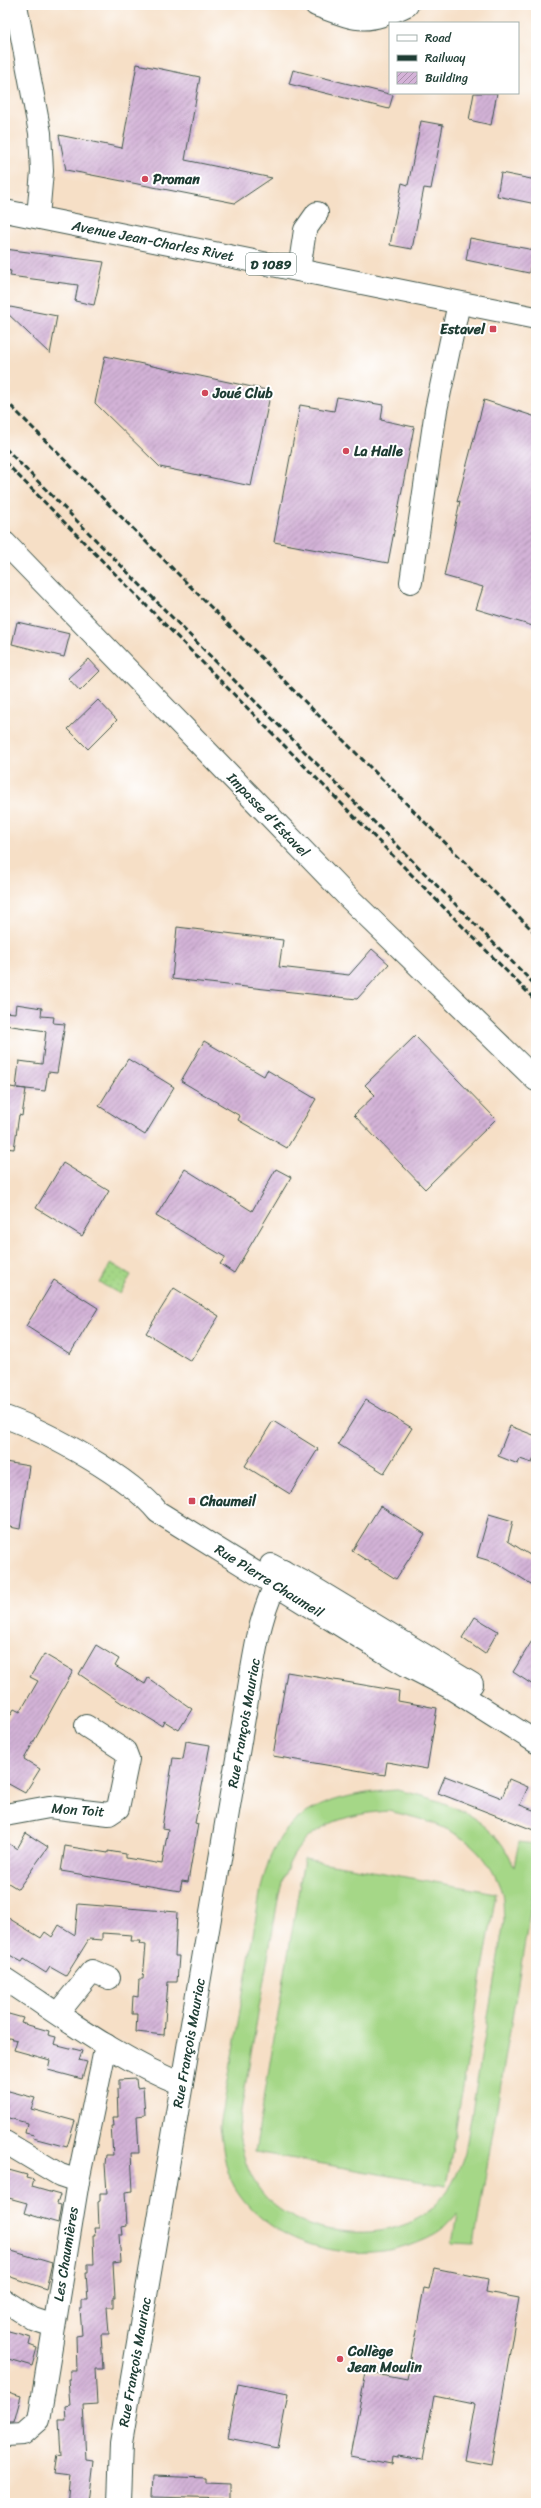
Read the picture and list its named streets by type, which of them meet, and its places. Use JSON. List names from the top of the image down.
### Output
{
  "streets": {
    "street": [
      "Avenue Jean-Charles Rivet",
      "D 1089",
      "Impasse d'Estavel",
      "Rue Pierre Chaumeil",
      "Rue François Mauriac",
      "Mon Toit",
      "Les Chaumières"
    ]
  },
  "crossings": [
    ["Rue Pierre Chaumeil", "Rue François Mauriac"]
  ],
  "places": {
    "other": [
      "Proman",
      "Joué Club",
      "La Halle",
      "Collège Jean Moulin"
    ],
    "transit": ["Estavel", "Chaumeil"]
  },
  "legend": ["Road", "Railway", "Building"]
}
